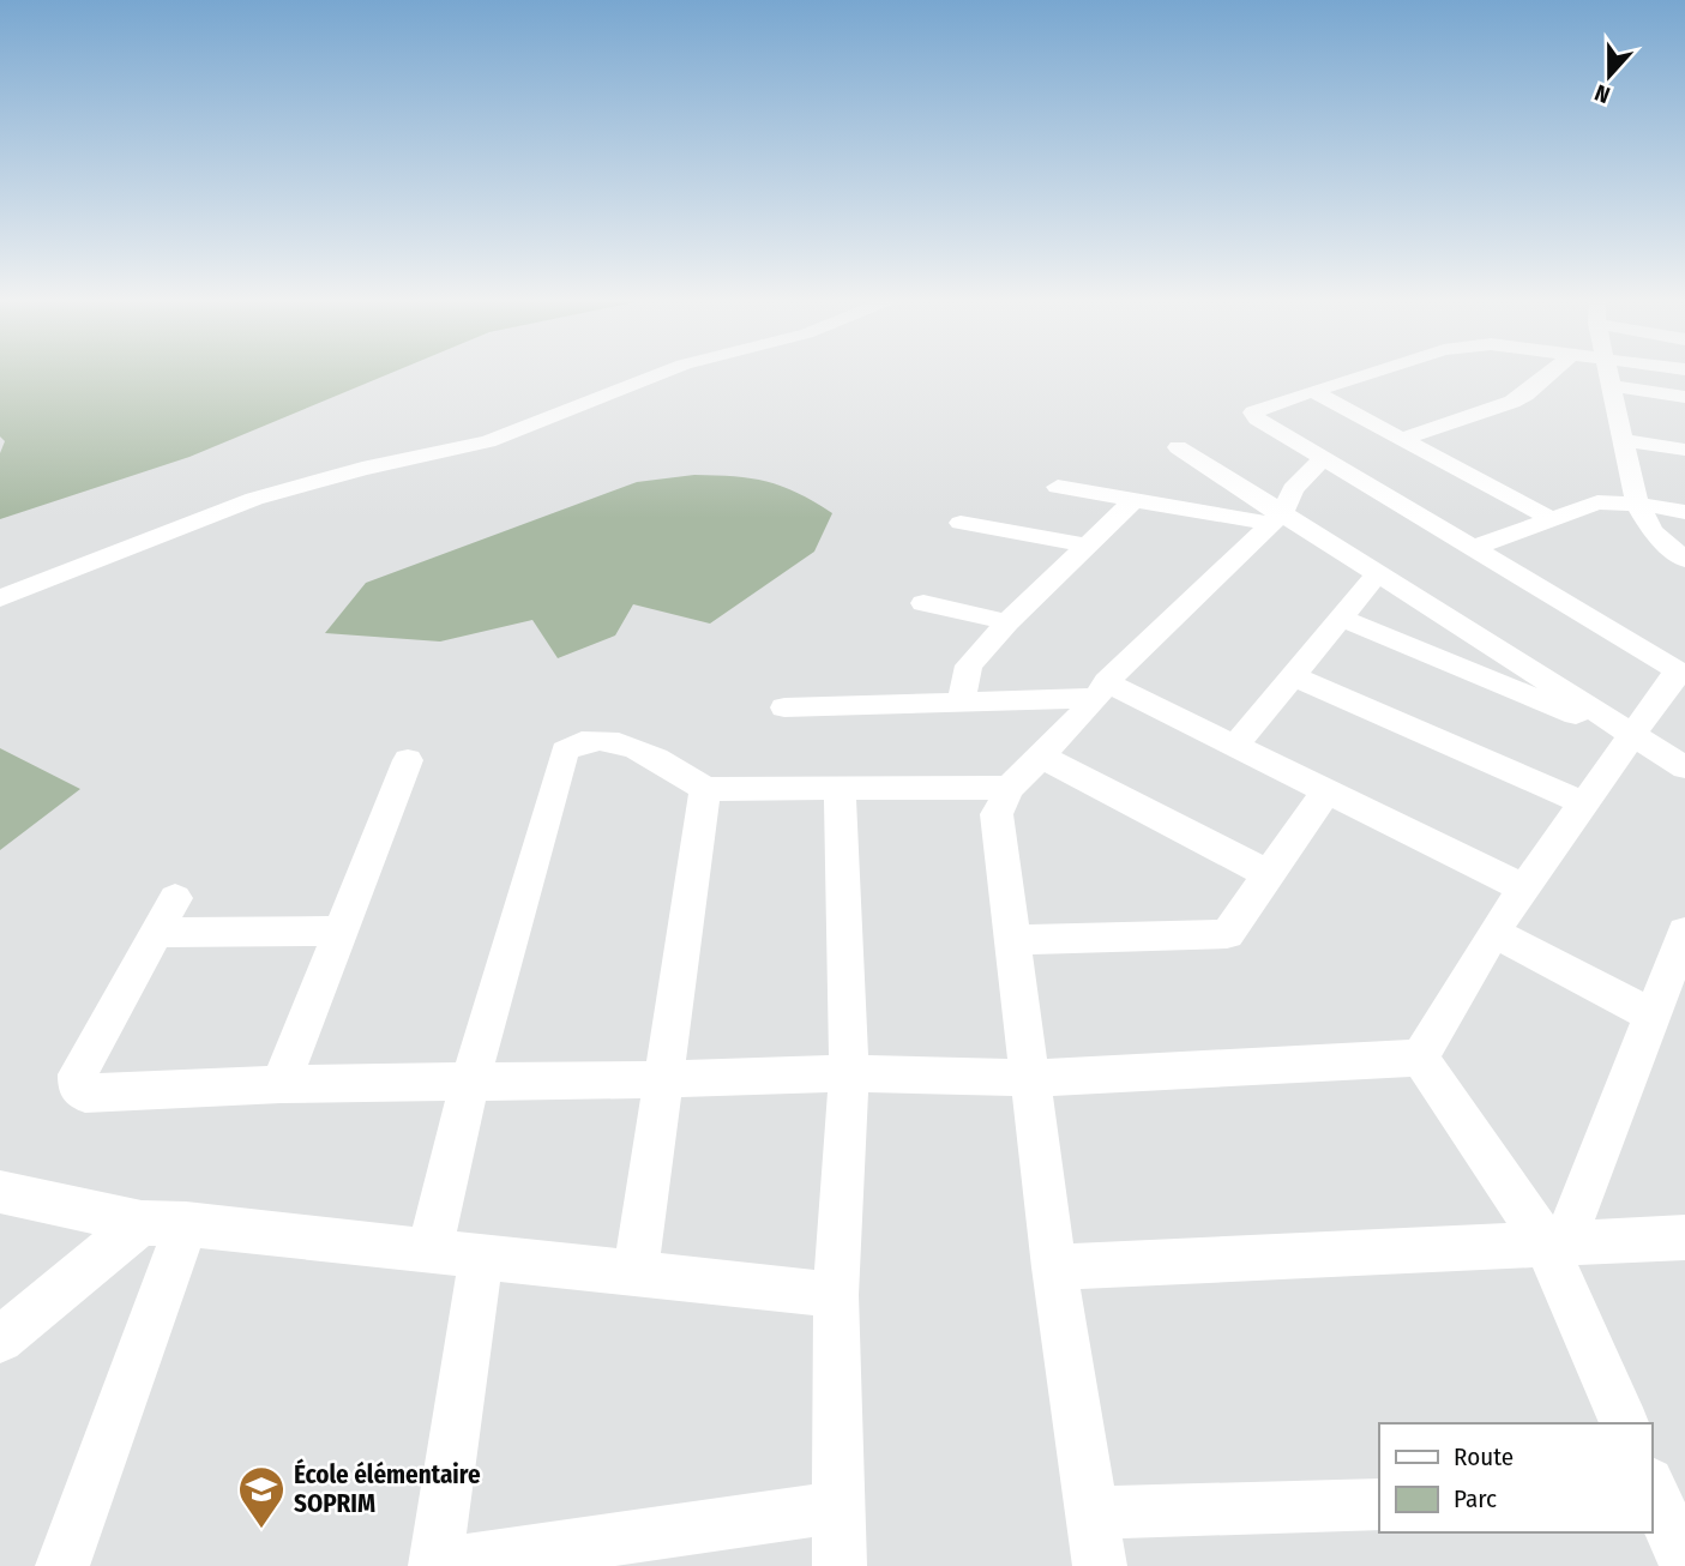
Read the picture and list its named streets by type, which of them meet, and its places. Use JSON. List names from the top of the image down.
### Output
{
  "places": {
    "school or university": ["École élémentaire SOPRIM"]
  },
  "legend": ["Route", "Parc"],
  "north": "bottom"
}
